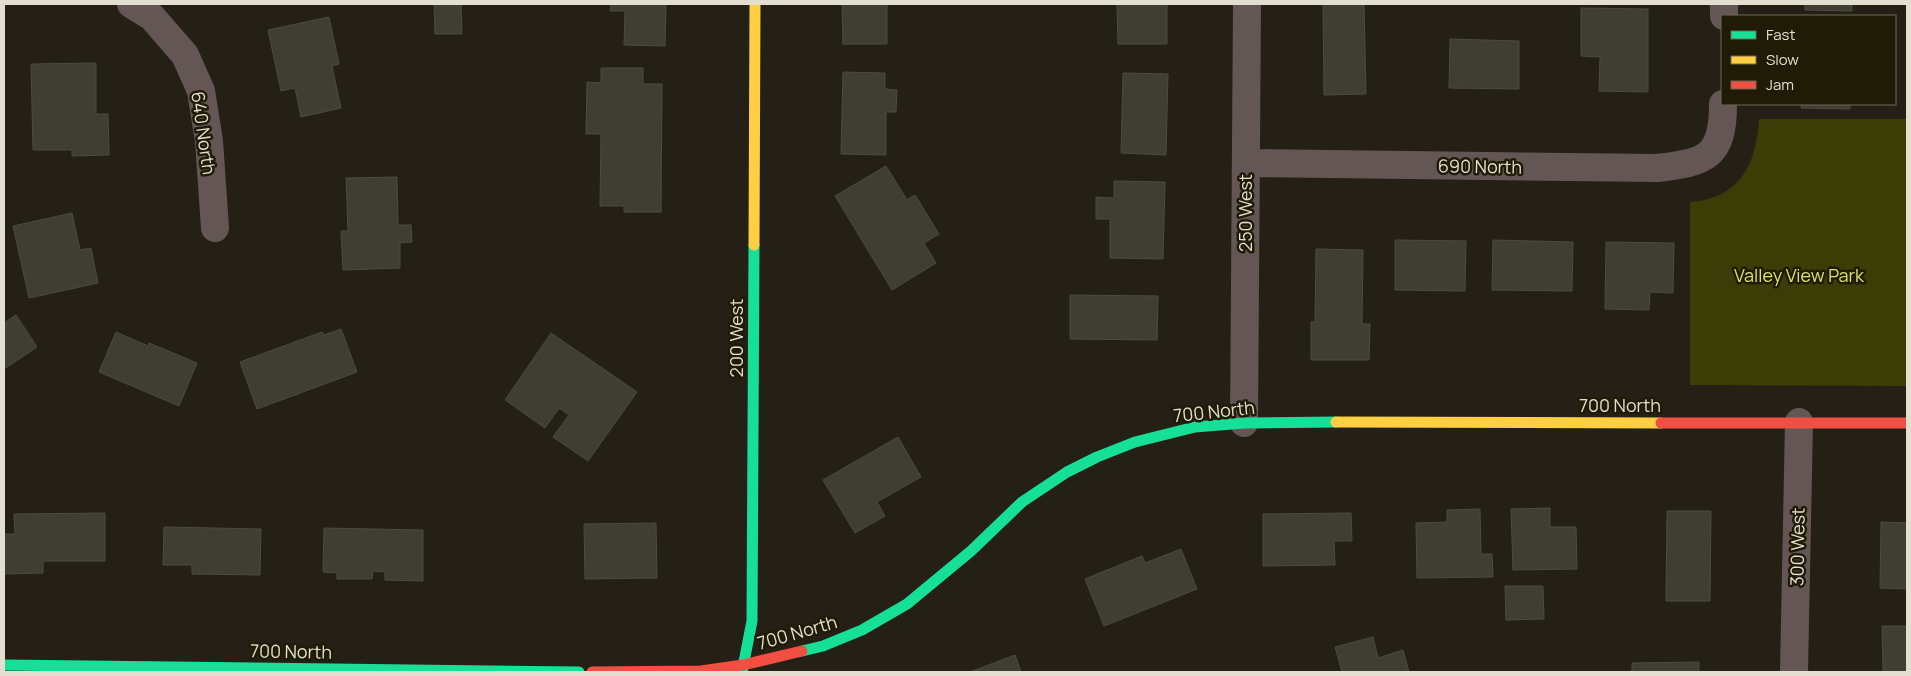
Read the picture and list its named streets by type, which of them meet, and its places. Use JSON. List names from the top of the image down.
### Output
{
  "streets": {
    "street": [
      "640 North",
      "690 North",
      "250 West",
      "200 West",
      "700 North",
      "300 West"
    ]
  },
  "crossings": [
    ["690 North", "250 West"],
    ["250 West", "700 North"],
    ["200 West", "700 North"],
    ["700 North", "300 West"]
  ],
  "parks": ["Valley View Park"],
  "legend": ["Fast", "Slow", "Jam"]
}
